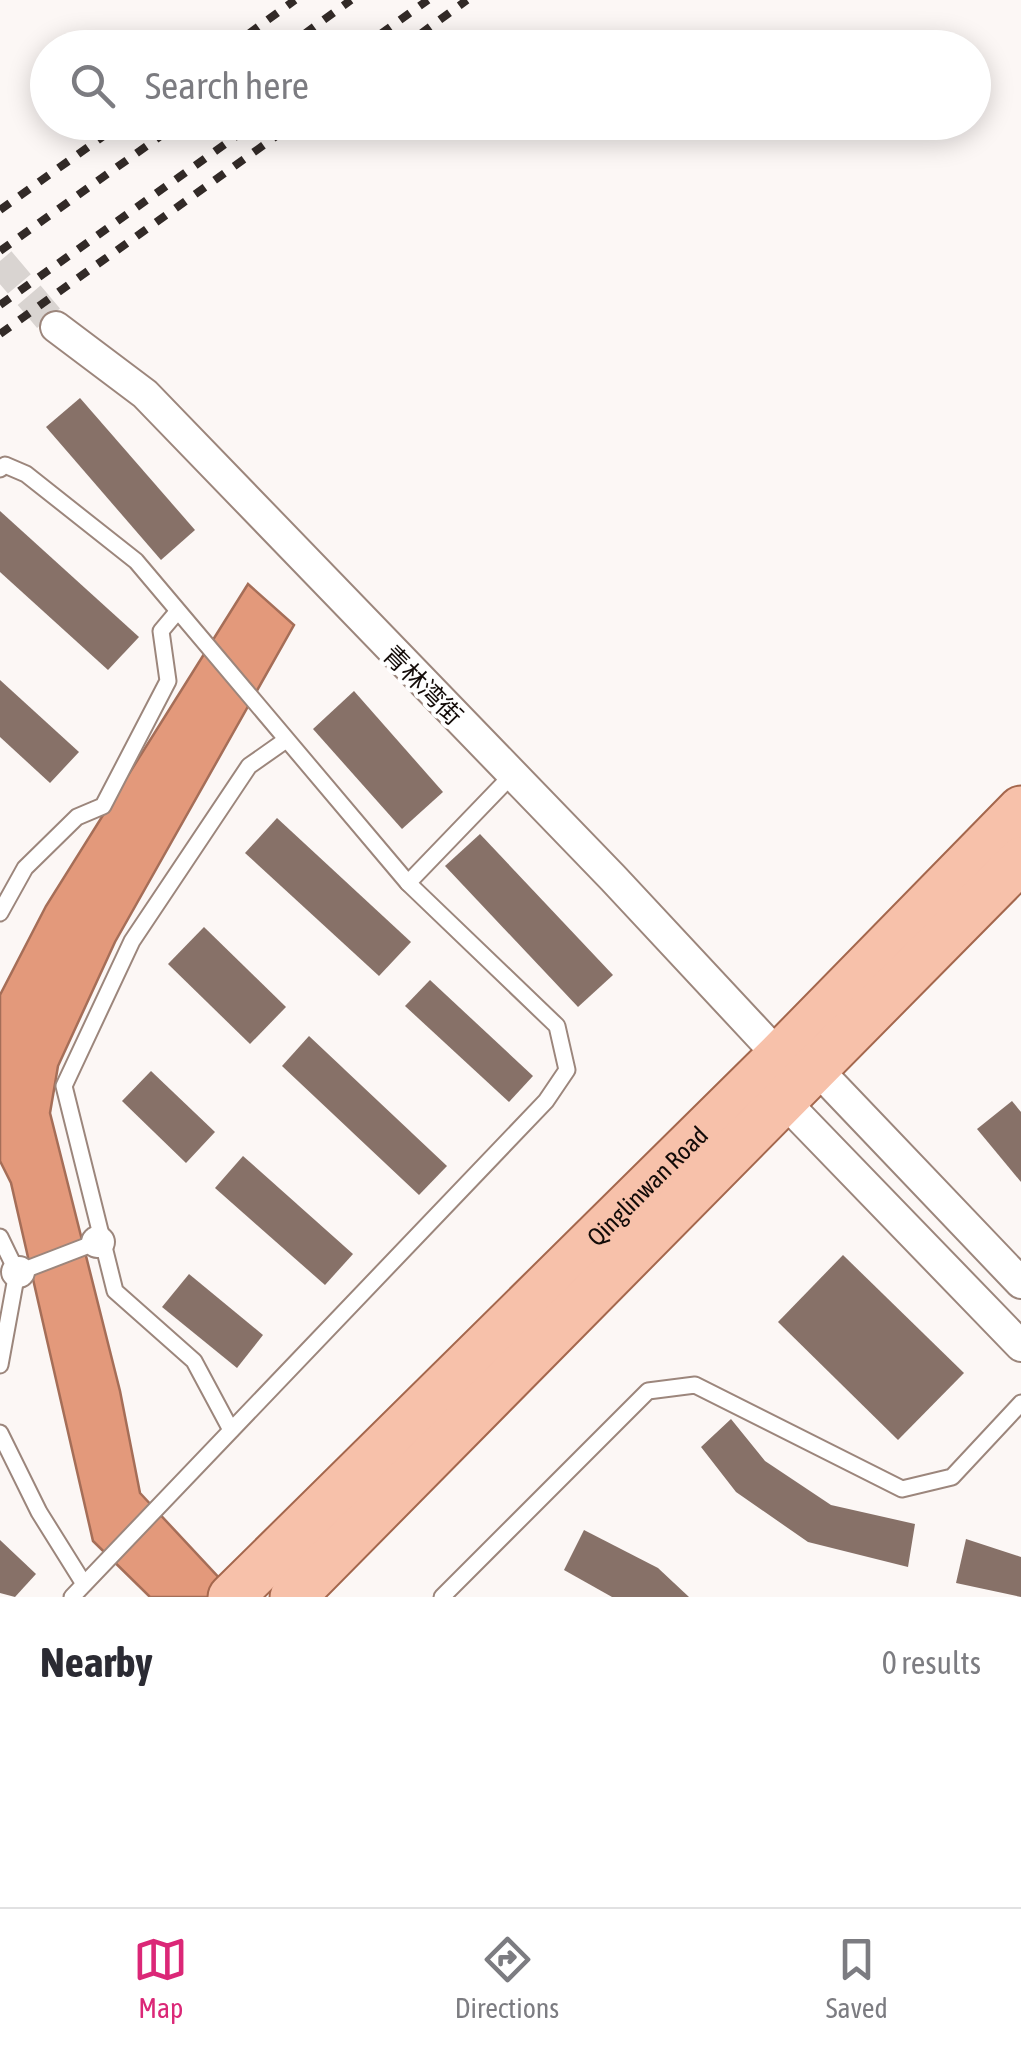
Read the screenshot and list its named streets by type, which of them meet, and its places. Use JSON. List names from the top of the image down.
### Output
{
  "streets": {
    "main road": ["Qinglinwan Road"],
    "street": ["青林湾街"]
  },
  "crossings": [
    ["青林湾街", "Qinglinwan Road"]
  ],
  "page": {
    "search": "Search here",
    "heading": ["Nearby", "0 results"],
    "nav": ["Map", "Directions", "Saved"]
  }
}
